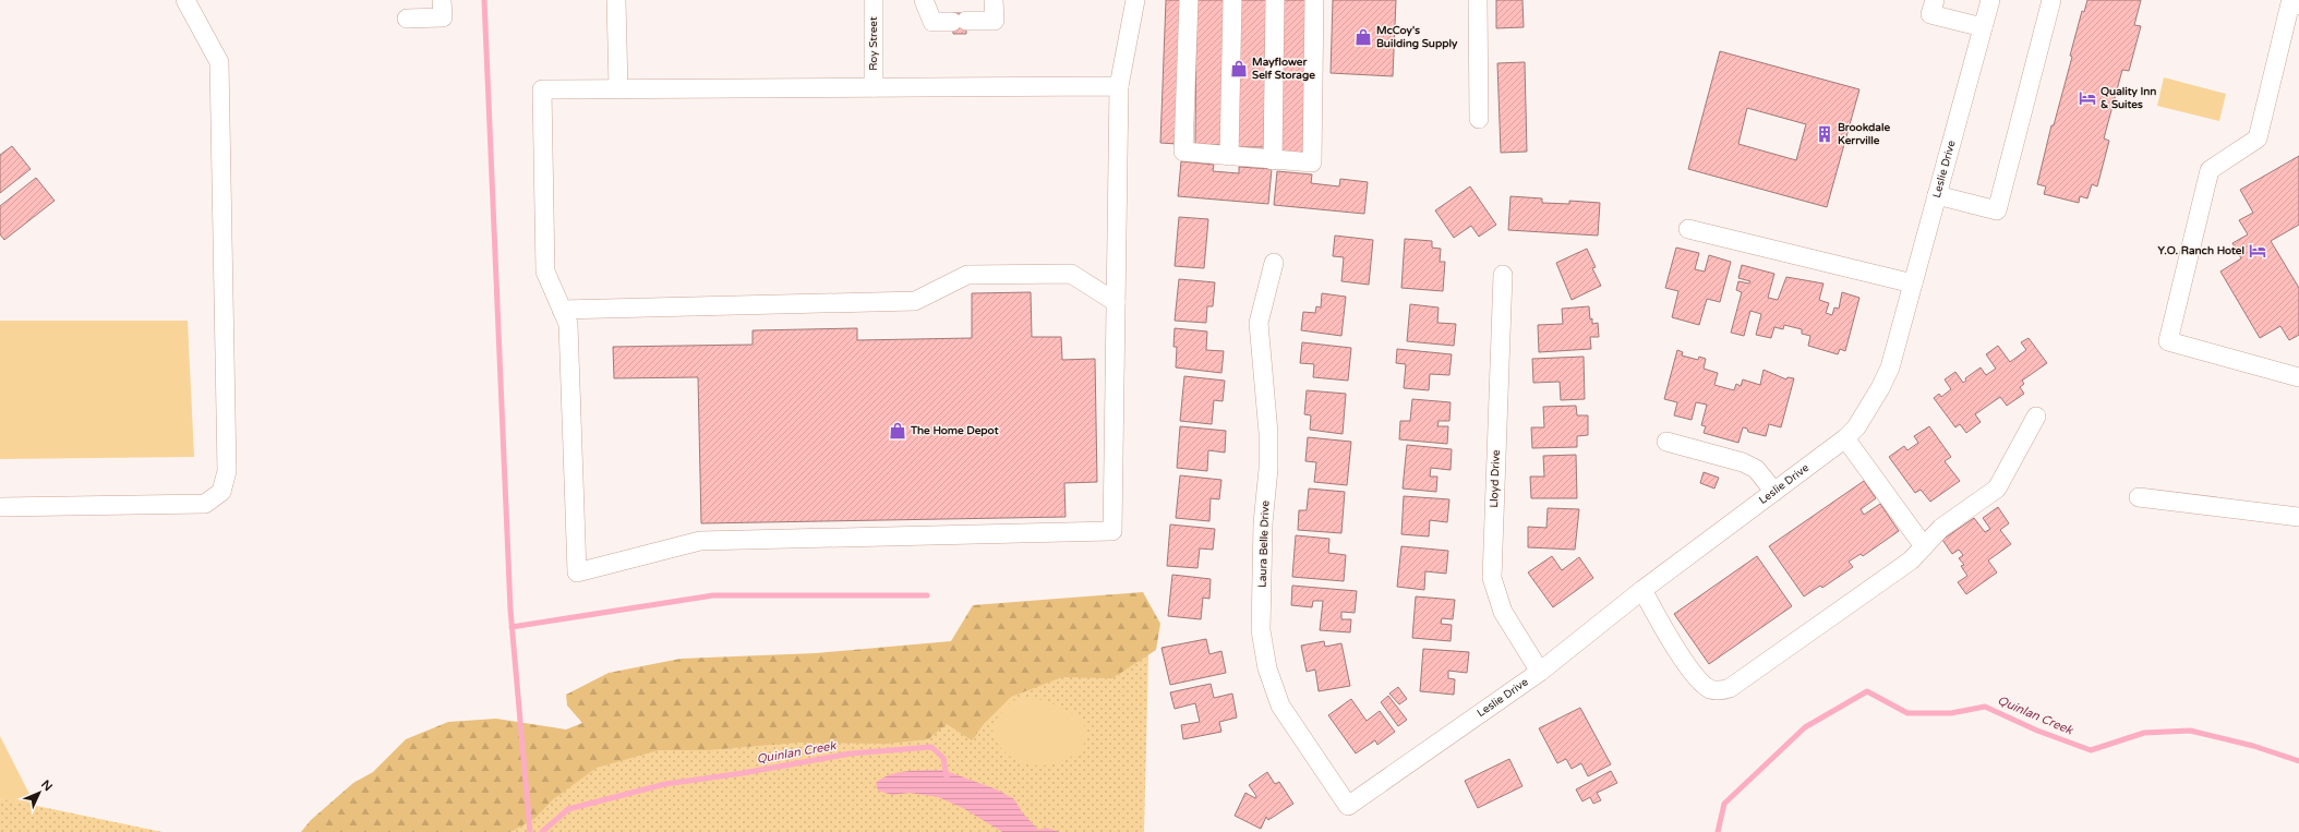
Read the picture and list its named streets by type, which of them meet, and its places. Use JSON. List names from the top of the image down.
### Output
{
  "streets": {
    "street": [
      "Roy Street",
      "Leslie Drive",
      "Lloyd Drive",
      "Laura Belle Drive"
    ]
  },
  "crossings": [
    ["Leslie Drive", "Lloyd Drive"],
    ["Leslie Drive", "Laura Belle Drive"]
  ],
  "water": ["Quinlan Creek"],
  "places": {
    "shop": ["McCoy's Building Supply", "Mayflower Self Storage", "The Home Depot"],
    "hotel": ["Quality Inn & Suites", "Y.O. Ranch Hotel"],
    "building": ["Brookdale Kerrville"]
  },
  "north": "top right"
}
